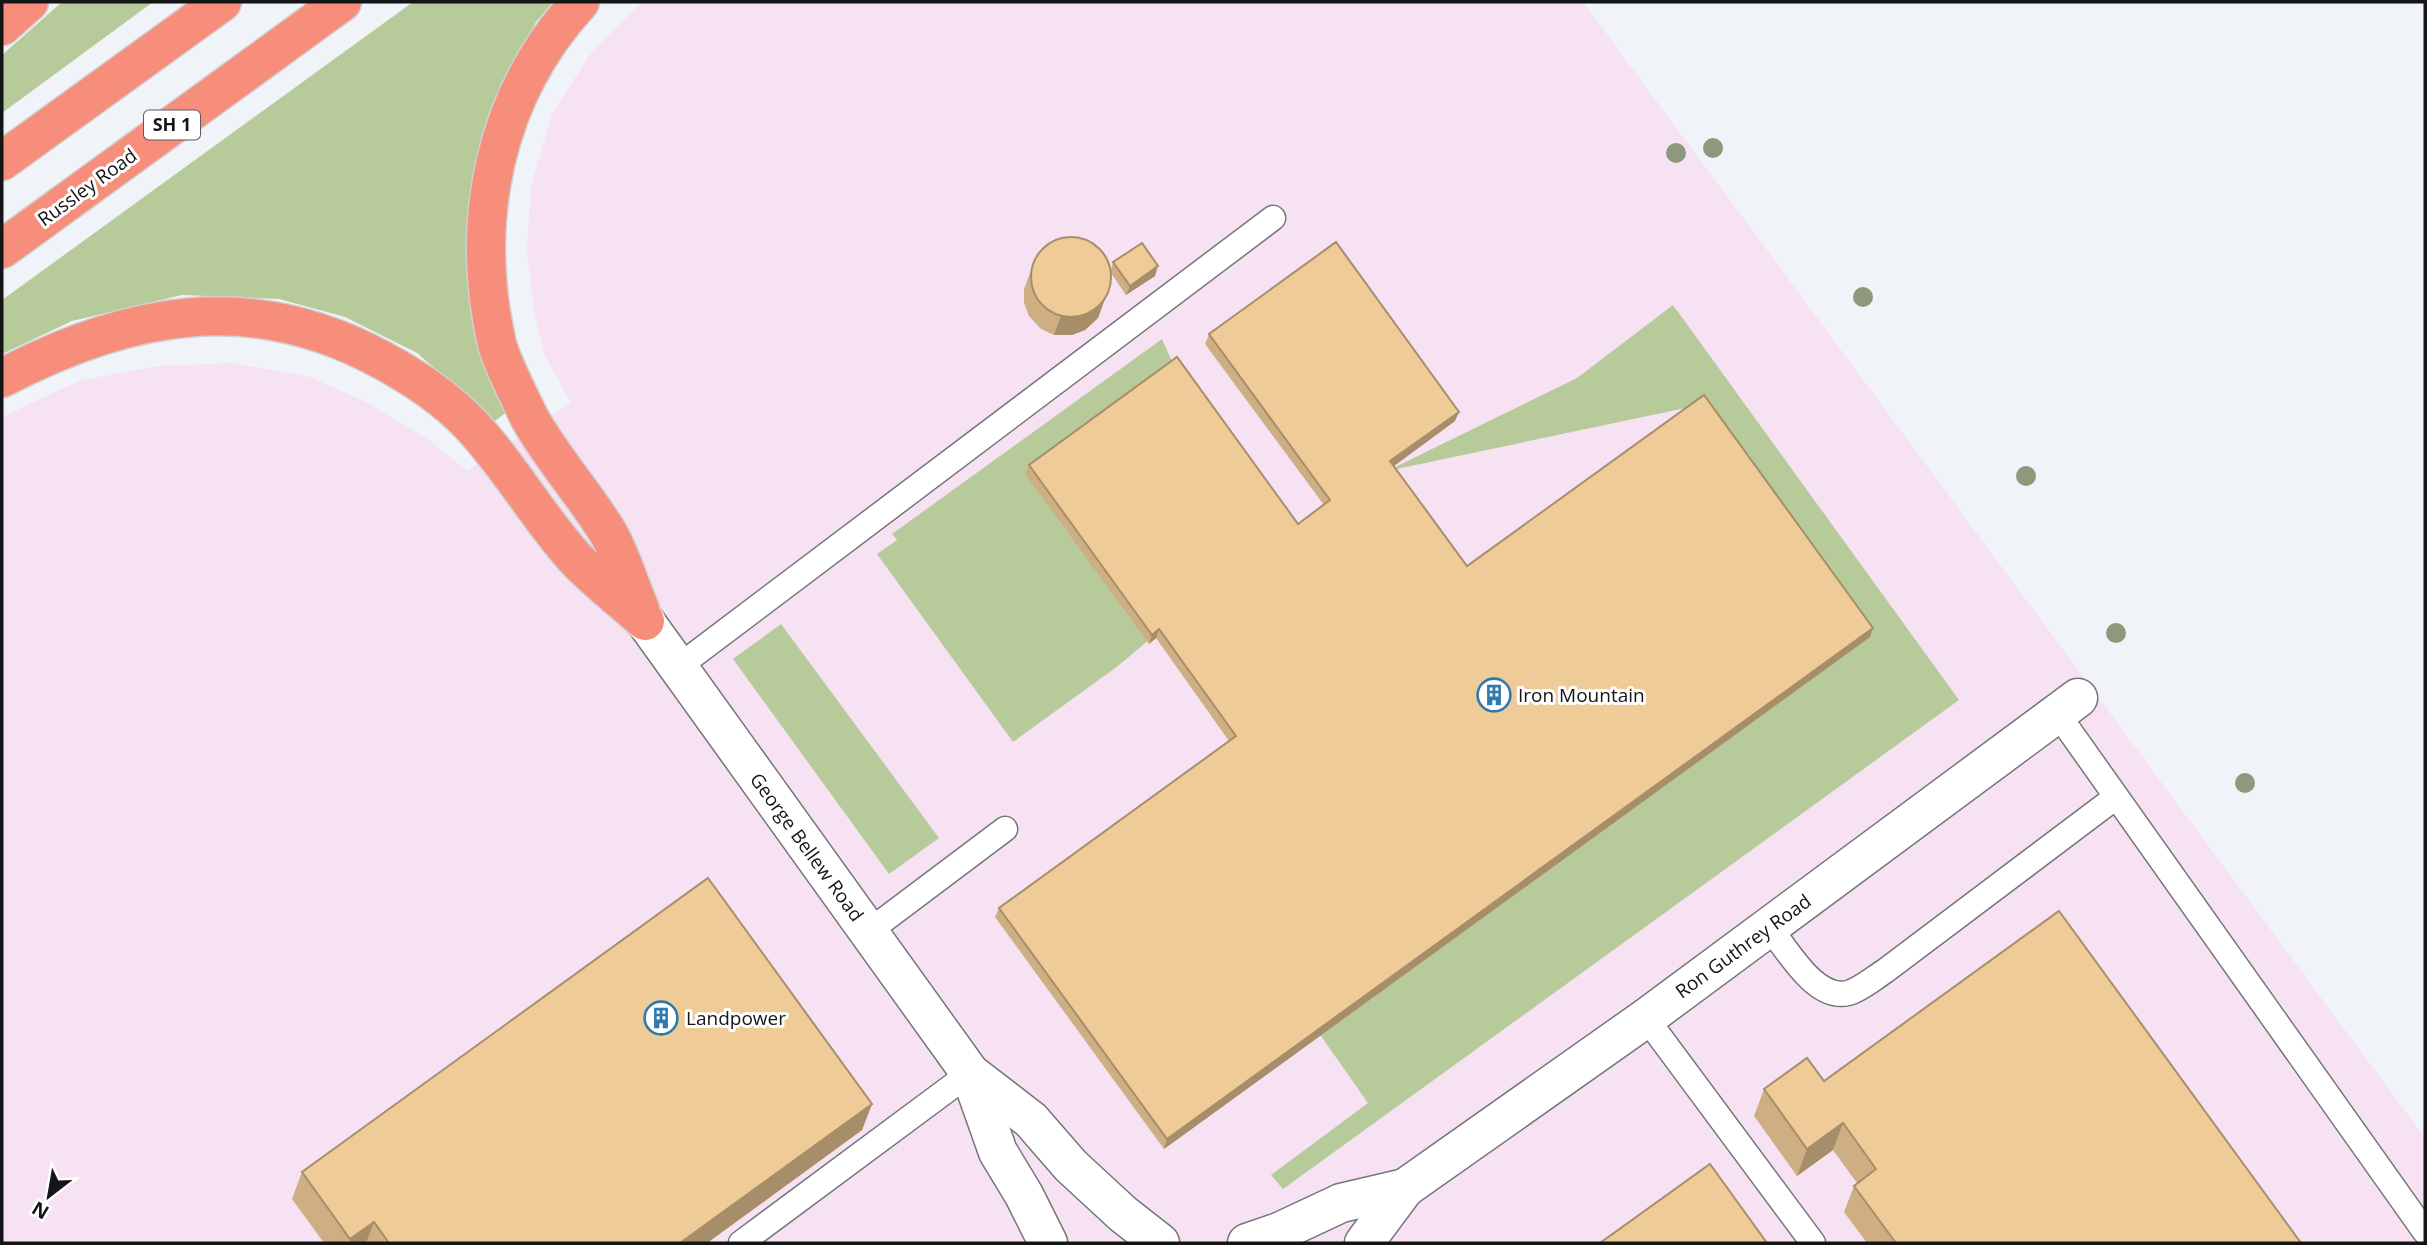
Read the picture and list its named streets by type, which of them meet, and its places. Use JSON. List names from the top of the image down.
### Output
{
  "streets": {
    "highway": ["SH 1", "Russley Road"],
    "street": ["George Bellew Road", "Ron Guthrey Road"]
  },
  "places": {
    "building": ["Iron Mountain", "Landpower"]
  },
  "north": "bottom left"
}
